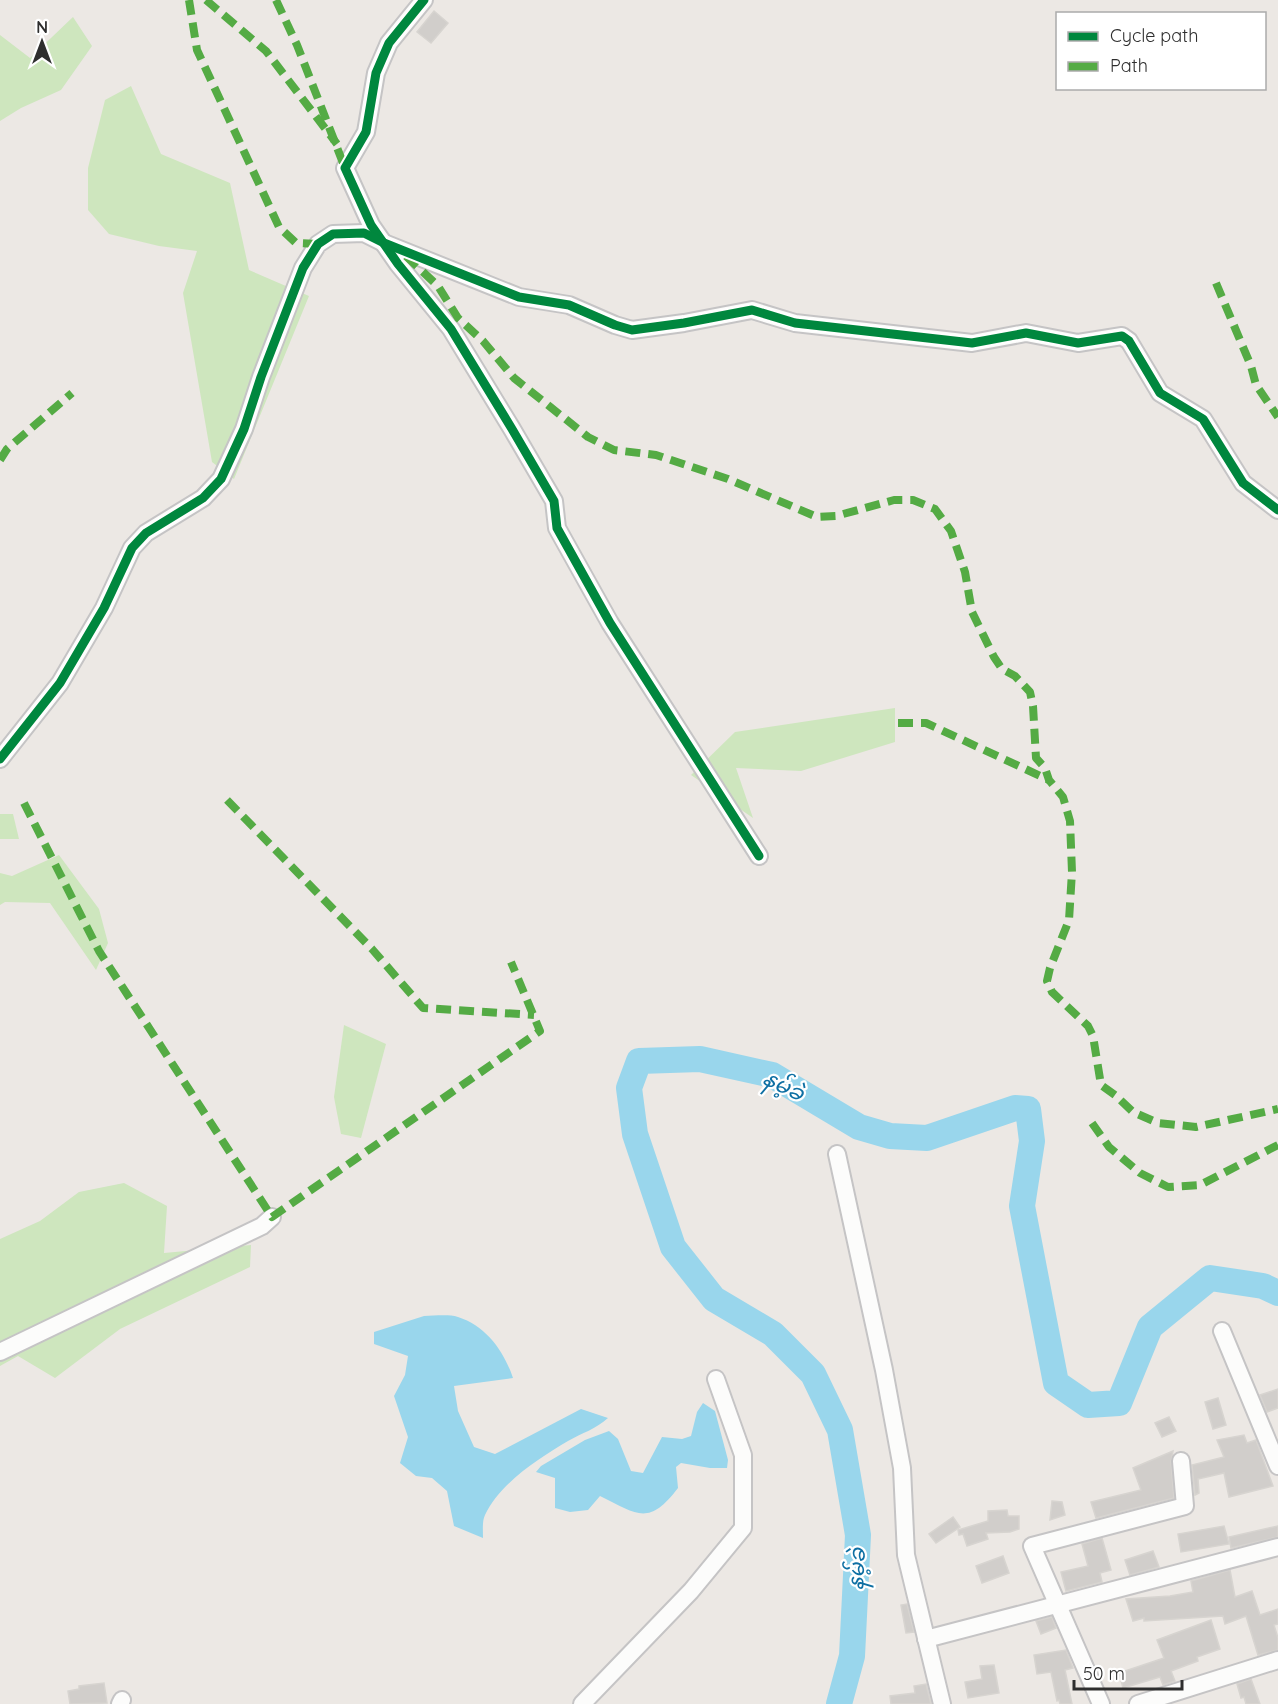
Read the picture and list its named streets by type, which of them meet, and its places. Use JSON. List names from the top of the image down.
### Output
{
  "water": ["နမ့်ခဲ"],
  "legend": ["Cycle path", "Path"],
  "scale_bar": "50 m",
  "north": "top"
}
